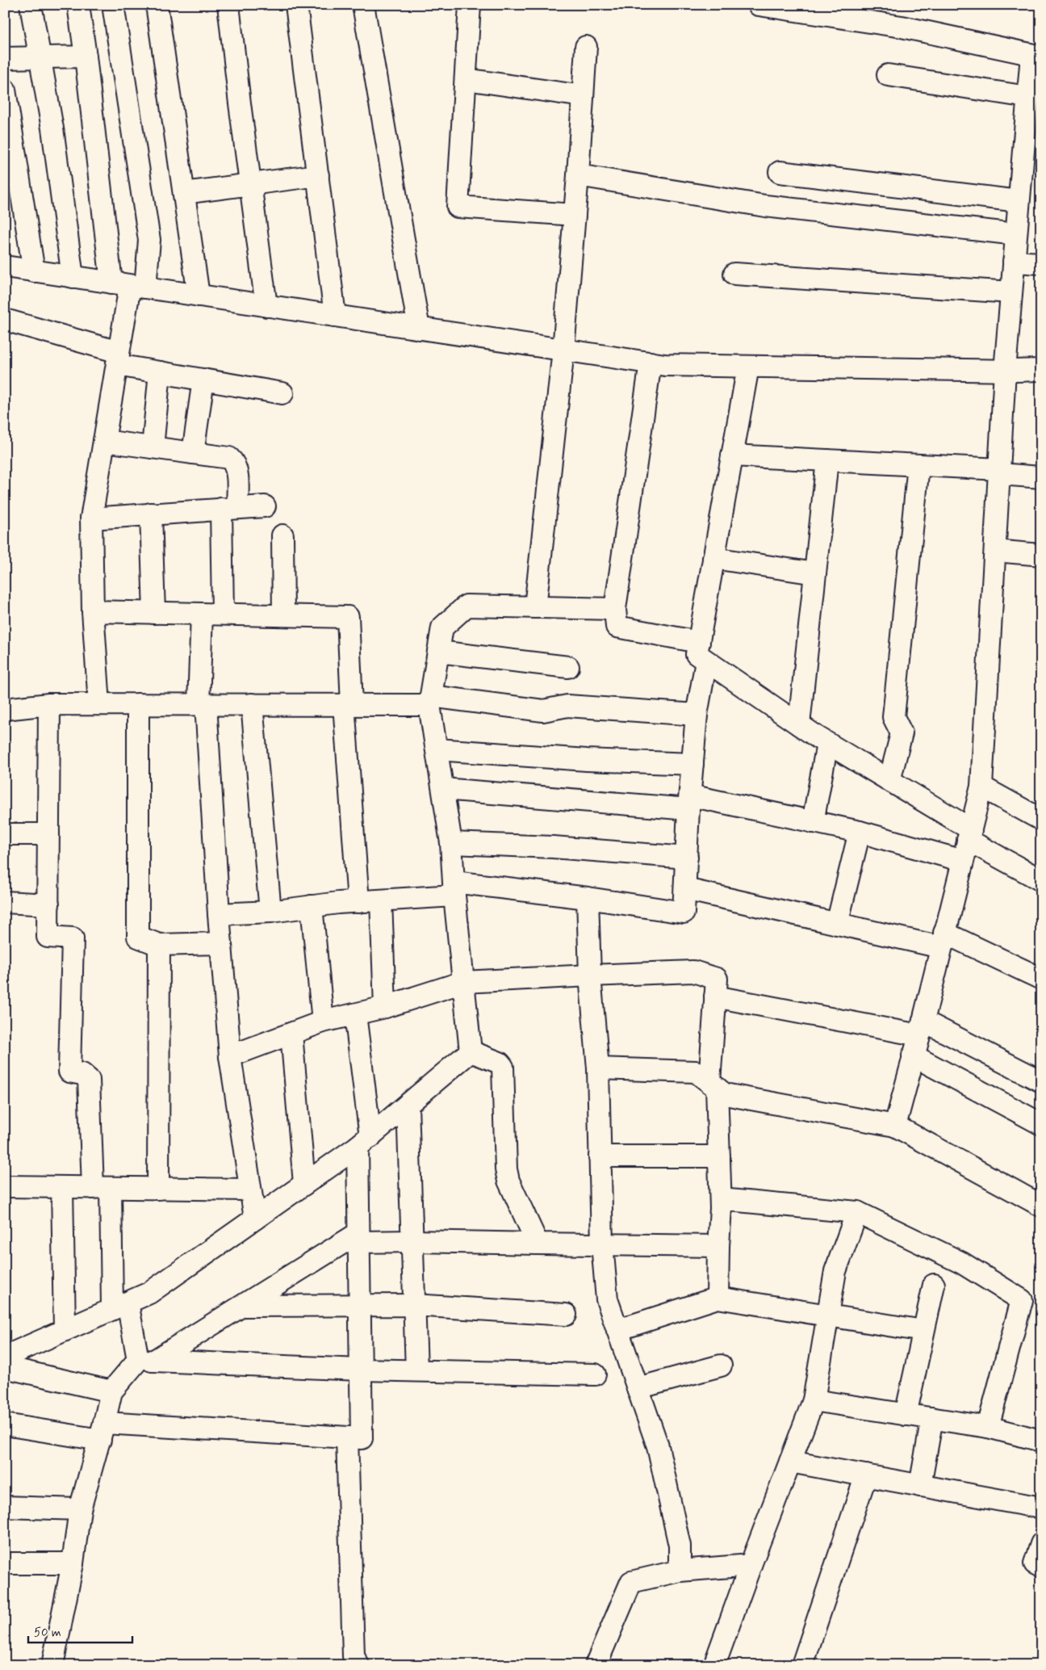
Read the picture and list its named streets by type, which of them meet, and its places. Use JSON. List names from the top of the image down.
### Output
{
  "scale_bar": "50 m"
}
